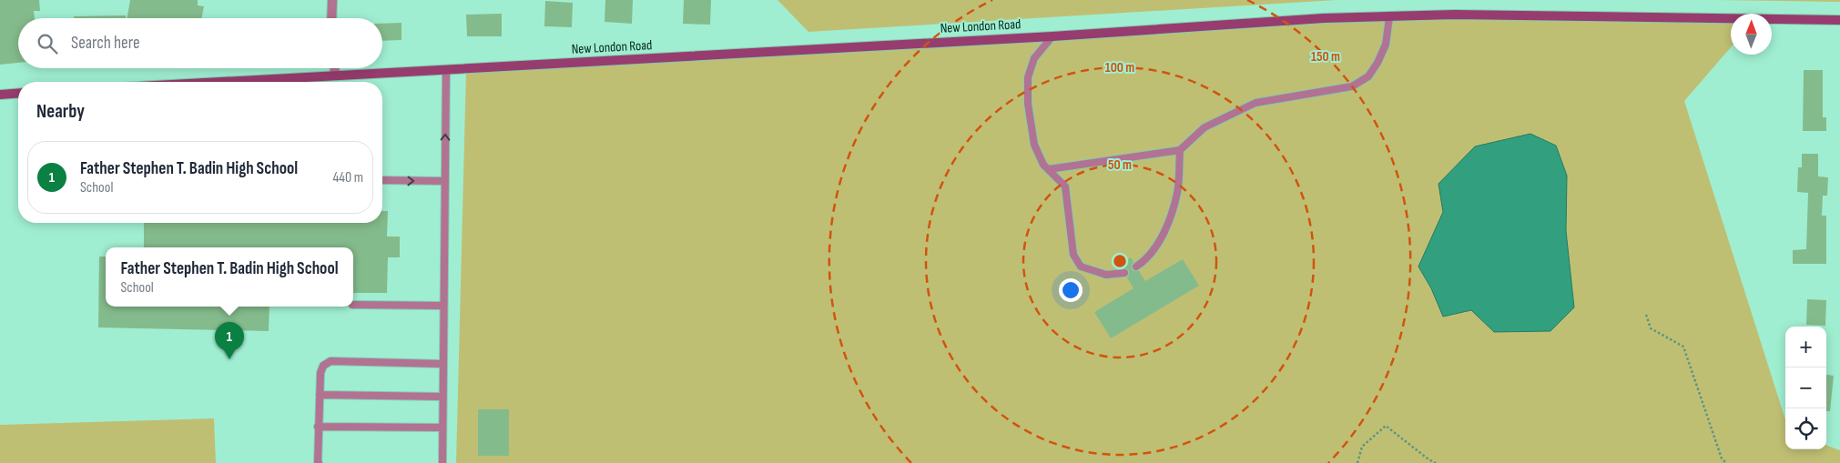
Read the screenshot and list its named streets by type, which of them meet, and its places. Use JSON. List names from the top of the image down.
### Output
{
  "streets": {
    "street": ["New London Road"]
  },
  "north": "top",
  "page": {
    "search": "Search here",
    "heading": "Nearby",
    "list": [
      {
        "mark": "1",
        "name": "Father Stephen T. Badin High School",
        "note": "School",
        "value": "440 m"
      }
    ],
    "popup": ["Father Stephen T. Badin High School", "School"],
    "pins": "1",
    "map_buttons": ["+", "−"]
  },
  "rings": ["150 m", "100 m", "50 m"]
}
